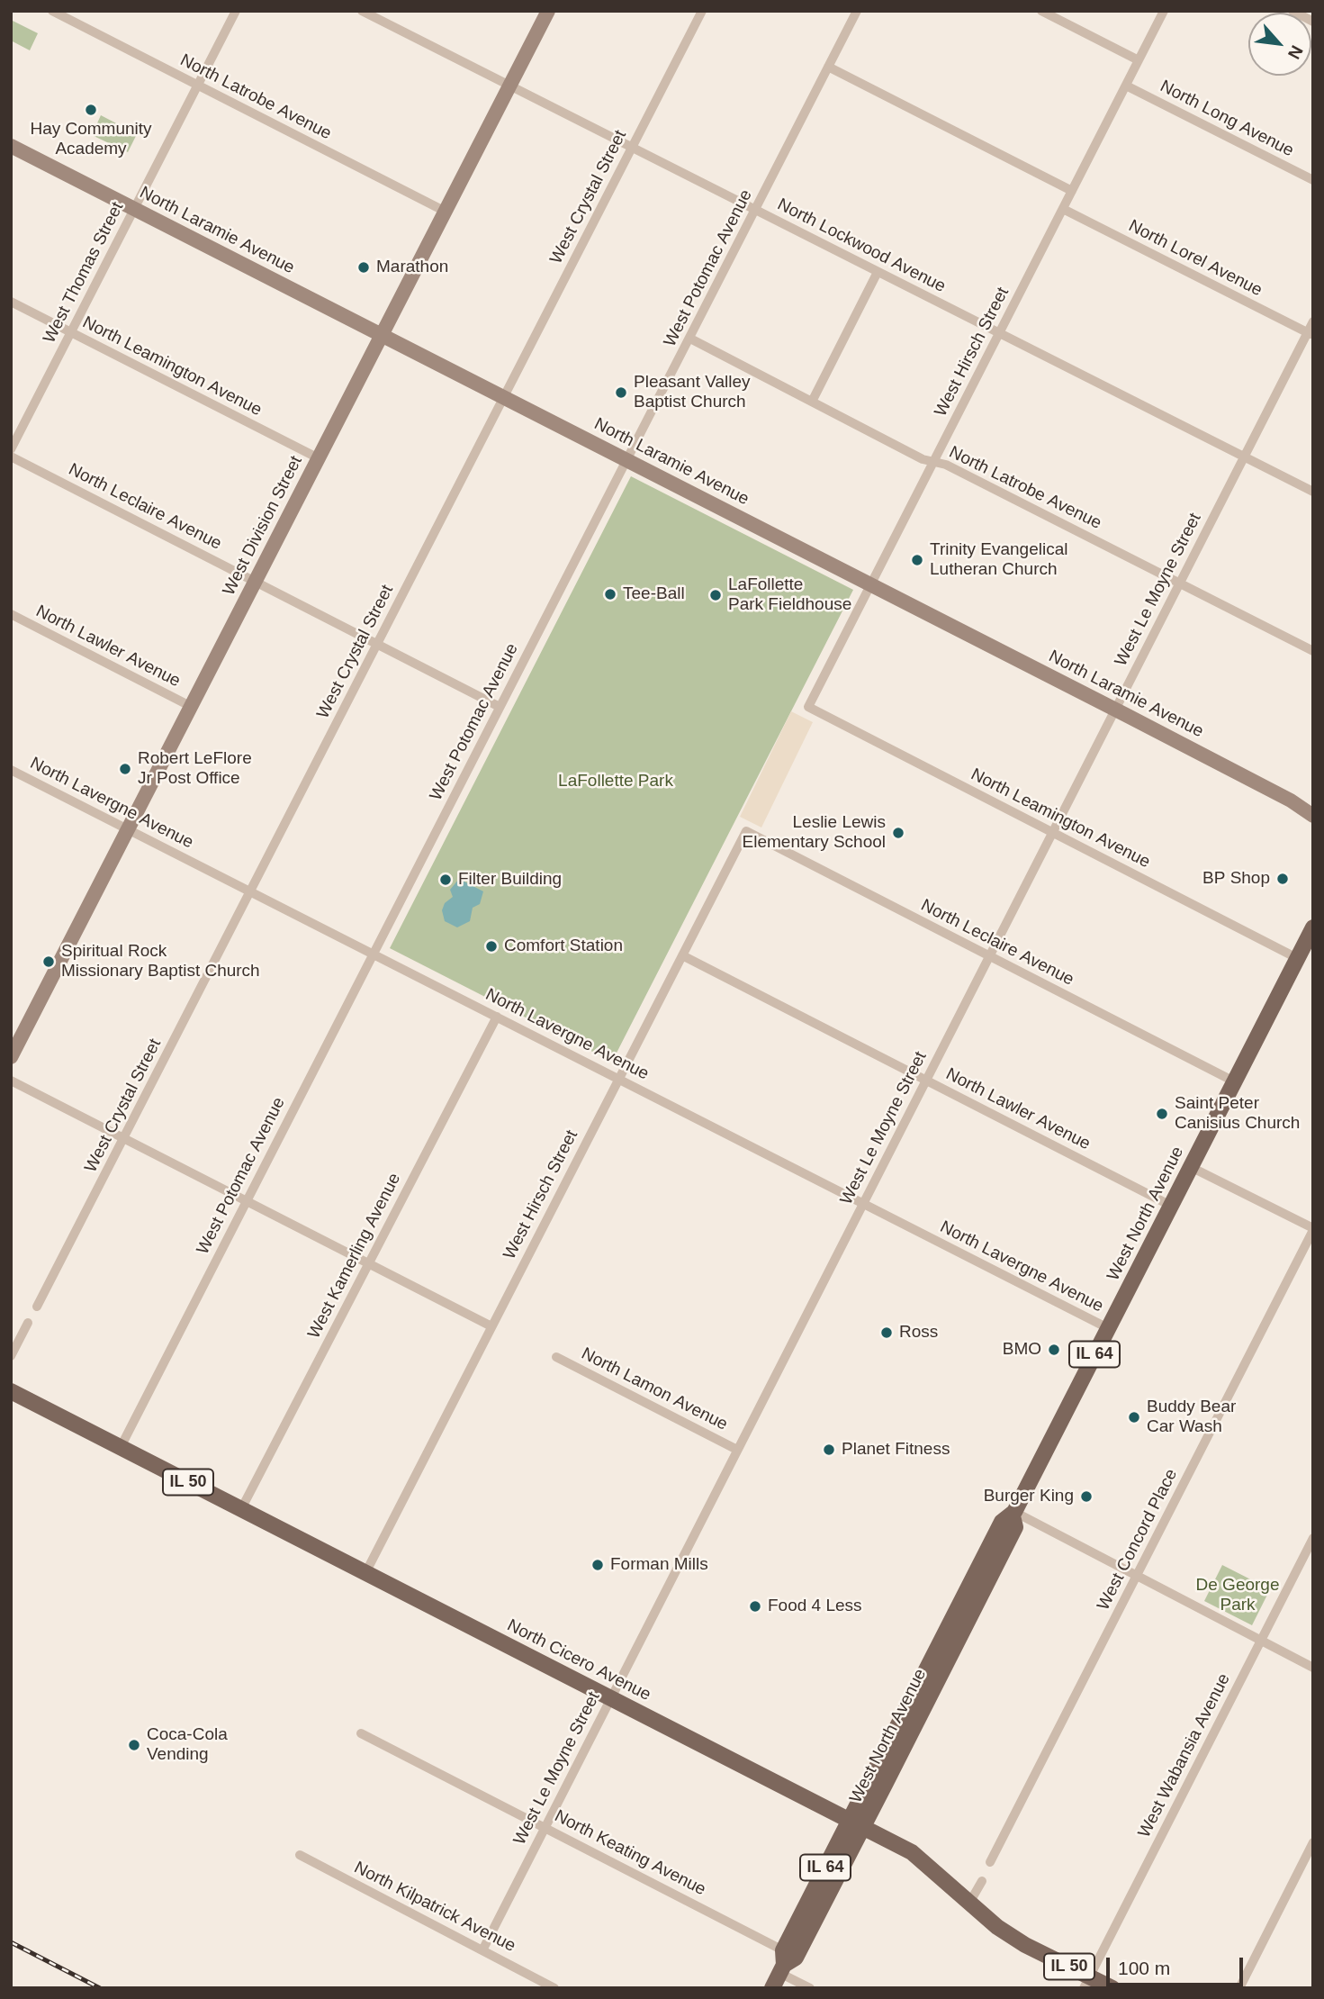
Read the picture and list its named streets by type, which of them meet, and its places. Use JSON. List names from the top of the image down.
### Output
{
  "streets": {
    "main road": [
      "West North Avenue",
      "IL 64",
      "IL 50",
      "North Cicero Avenue"
    ],
    "street": [
      "North Latrobe Avenue",
      "North Long Avenue",
      "West Crystal Street",
      "North Laramie Avenue",
      "North Lockwood Avenue",
      "North Lorel Avenue",
      "West Potomac Avenue",
      "West Thomas Street",
      "West Hirsch Street",
      "North Leamington Avenue",
      "North Leclaire Avenue",
      "West Division Street",
      "West Le Moyne Street",
      "North Lawler Avenue",
      "North Lavergne Avenue",
      "West Kamerling Avenue",
      "North Lamon Avenue",
      "West Concord Place",
      "West Wabansia Avenue",
      "North Keating Avenue",
      "North Kilpatrick Avenue"
    ]
  },
  "crossings": [
    ["North Latrobe Avenue", "West Potomac Avenue"],
    ["North Latrobe Avenue", "West Thomas Street"],
    ["North Latrobe Avenue", "West Hirsch Street"],
    ["North Latrobe Avenue", "West Division Street"],
    ["North Latrobe Avenue", "West Le Moyne Street"],
    ["North Long Avenue", "West Hirsch Street"],
    ["West Crystal Street", "North Laramie Avenue"],
    ["West Crystal Street", "North Lockwood Avenue"],
    ["West Crystal Street", "North Leclaire Avenue"],
    ["West Crystal Street", "North Lavergne Avenue"],
    ["North Laramie Avenue", "West Potomac Avenue"],
    ["North Laramie Avenue", "West Thomas Street"],
    ["North Laramie Avenue", "West Hirsch Street"],
    ["North Laramie Avenue", "West Division Street"],
    ["North Laramie Avenue", "West Le Moyne Street"],
    ["North Lockwood Avenue", "West Potomac Avenue"],
    ["North Lockwood Avenue", "West Hirsch Street"],
    ["North Lockwood Avenue", "West Division Street"],
    ["North Lockwood Avenue", "West Le Moyne Street"],
    ["North Lorel Avenue", "West Hirsch Street"],
    ["North Lorel Avenue", "West Le Moyne Street"],
    ["West Potomac Avenue", "North Leclaire Avenue"],
    ["West Potomac Avenue", "North Lavergne Avenue"],
    ["West Potomac Avenue", "North Cicero Avenue"],
    ["West Thomas Street", "North Leamington Avenue"],
    ["West Hirsch Street", "North Leamington Avenue"],
    ["West Hirsch Street", "North Leclaire Avenue"],
    ["West Hirsch Street", "North Lawler Avenue"],
    ["West Hirsch Street", "North Lavergne Avenue"],
    ["West Hirsch Street", "North Cicero Avenue"],
    ["North Leamington Avenue", "West Division Street"],
    ["North Leamington Avenue", "West Le Moyne Street"],
    ["North Leamington Avenue", "West North Avenue"],
    ["North Leclaire Avenue", "West Division Street"],
    ["North Leclaire Avenue", "West Le Moyne Street"],
    ["North Leclaire Avenue", "West North Avenue"],
    ["West Division Street", "North Lawler Avenue"],
    ["West Division Street", "North Lavergne Avenue"],
    ["West Le Moyne Street", "North Lawler Avenue"],
    ["West Le Moyne Street", "North Lavergne Avenue"],
    ["West Le Moyne Street", "North Lamon Avenue"],
    ["West Le Moyne Street", "North Cicero Avenue"],
    ["West Le Moyne Street", "North Keating Avenue"],
    ["West Le Moyne Street", "North Kilpatrick Avenue"],
    ["North Lawler Avenue", "West North Avenue"],
    ["North Lavergne Avenue", "West North Avenue"],
    ["North Lavergne Avenue", "West Kamerling Avenue"],
    ["West North Avenue", "North Cicero Avenue"],
    ["West North Avenue", "North Keating Avenue"],
    ["West Kamerling Avenue", "North Cicero Avenue"],
    ["North Cicero Avenue", "West Wabansia Avenue"]
  ],
  "parks": ["LaFollette Park", "De George Park"],
  "places": [
    "Hay Community Academy",
    "Marathon",
    "Pleasant Valley Baptist Church",
    "Trinity Evangelical Lutheran Church",
    "Tee-Ball",
    "LaFollette Park Fieldhouse",
    "Robert LeFlore Jr Post Office",
    "Leslie Lewis Elementary School",
    "BP Shop",
    "Filter Building",
    "Comfort Station",
    "Spiritual Rock Missionary Baptist Church",
    "Saint Peter Canisius Church",
    "Ross",
    "BMO",
    "Buddy Bear Car Wash",
    "Planet Fitness",
    "Burger King",
    "Forman Mills",
    "Food 4 Less",
    "Coca-Cola Vending"
  ],
  "scale_bar": "100 m",
  "north": "bottom right"
}
